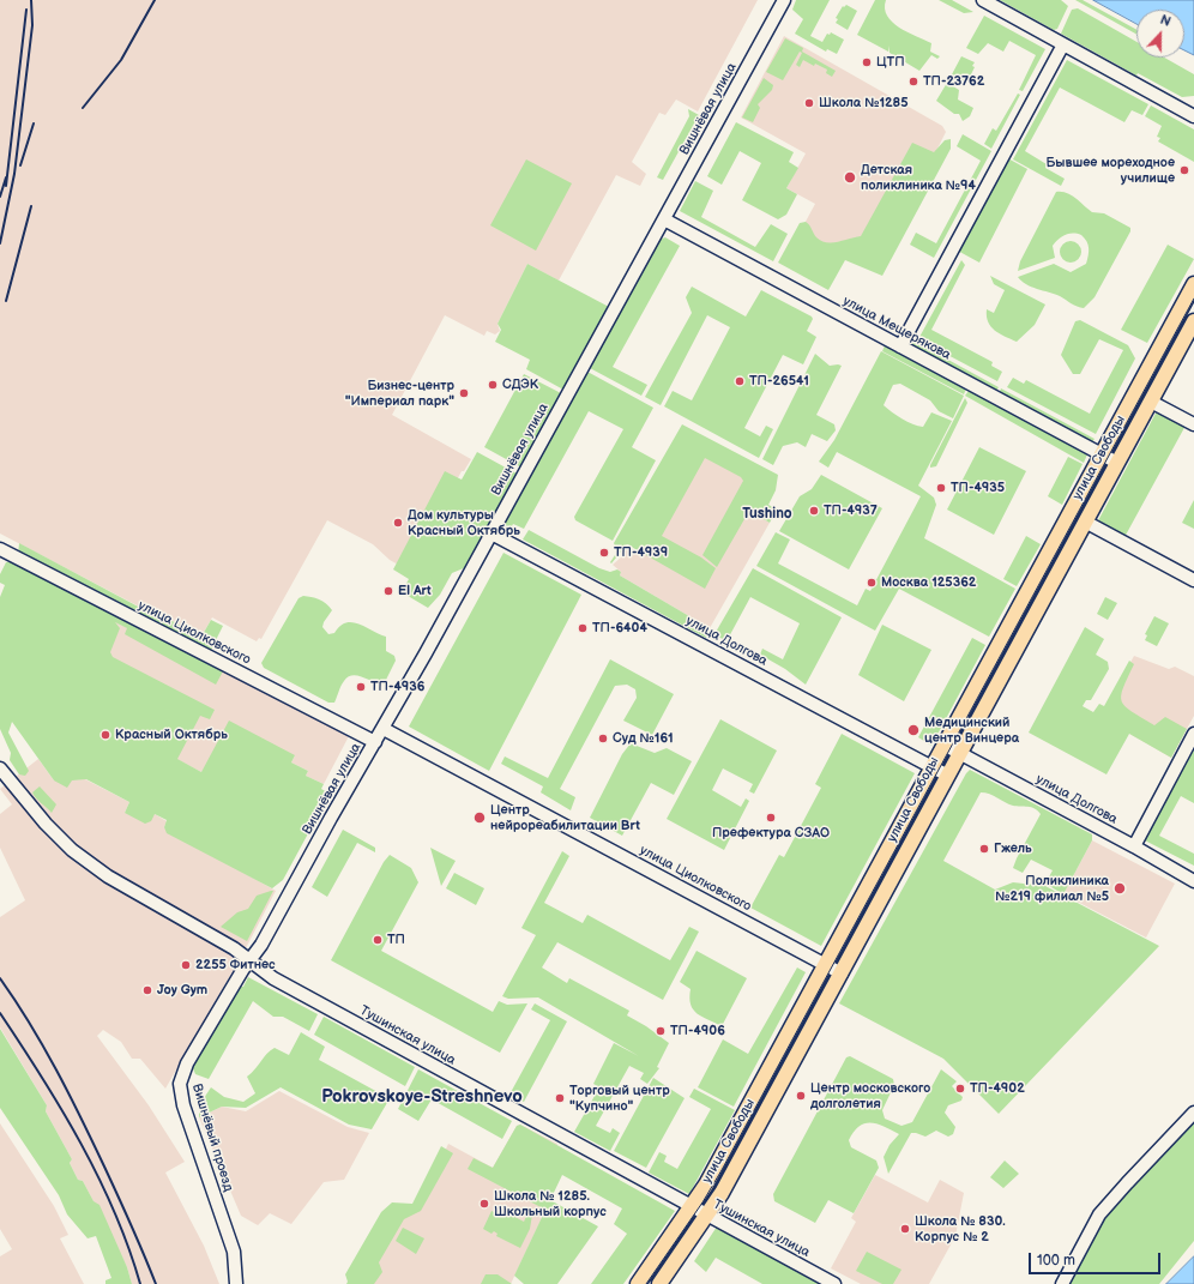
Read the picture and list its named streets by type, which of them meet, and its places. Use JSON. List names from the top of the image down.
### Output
{
  "streets": {
    "main road": ["улица Свободы"],
    "street": [
      "Вишнёвая улица",
      "улица Мещерякова",
      "улица Циолковского",
      "улица Долгова",
      "Тушинская улица",
      "Вишнёвый проезд"
    ]
  },
  "crossings": [
    ["Вишнёвая улица", "улица Мещерякова"],
    ["Вишнёвая улица", "улица Циолковского"],
    ["Вишнёвая улица", "улица Долгова"],
    ["Вишнёвая улица", "Тушинская улица"],
    ["Вишнёвая улица", "Вишнёвый проезд"],
    ["улица Мещерякова", "улица Свободы"],
    ["улица Свободы", "улица Циолковского"],
    ["улица Свободы", "улица Долгова"],
    ["улица Свободы", "Тушинская улица"],
    ["Тушинская улица", "Вишнёвый проезд"]
  ],
  "districts": ["Tushino", "Pokrovskoye-Streshnevo"],
  "places": [
    "ЦТП",
    "ТП-23762",
    "Школа №1285",
    "Бывшее мореходное училище",
    "Детская поликлиника №94",
    "ТП-26541",
    "СДЭК",
    "Бизнес-центр \"Империал парк\"",
    "ТП-4935",
    "ТП-4937",
    "Дом культуры Красный Октябрь",
    "ТП-4939",
    "Москва 125362",
    "El Art",
    "ТП-6404",
    "ТП-4936",
    "Медицинский центр Винцера",
    "Красный Октябрь",
    "Суд №161",
    "Центр нейрореабилитации Brt",
    "Префектура СЗАО",
    "Гжель",
    "Поликлиника №219 филиал №5",
    "ТП",
    "2255 Фитнес",
    "Joy Gym",
    "ТП-4906",
    "ТП-4902",
    "Центр московского долголетия",
    "Торговый центр \"Купчино\"",
    "Школа № 1285. Школьный корпус",
    "Школа № 830. Корпус № 2"
  ],
  "scale_bar": "100 m",
  "north": "top"
}
